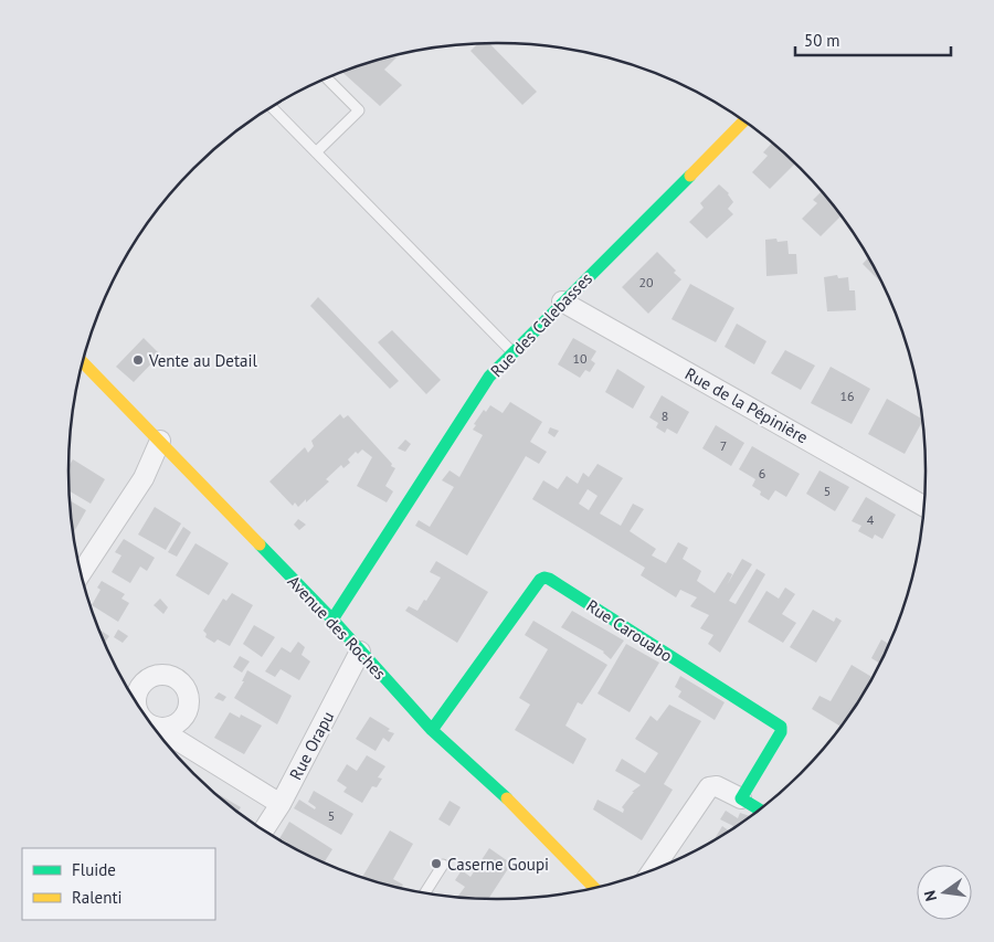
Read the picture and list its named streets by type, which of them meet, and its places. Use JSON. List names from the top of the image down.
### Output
{
  "streets": {
    "street": [
      "Rue des Calebasses",
      "Rue de la Pépinière",
      "Avenue des Roches",
      "Rue Carouabo",
      "Rue Orapu"
    ]
  },
  "crossings": [
    ["Rue des Calebasses", "Rue de la Pépinière"],
    ["Rue des Calebasses", "Avenue des Roches"],
    ["Avenue des Roches", "Rue Carouabo"],
    ["Avenue des Roches", "Rue Orapu"]
  ],
  "places": ["Vente au Detail", "Caserne Goupi"],
  "house_numbers": [
    "20",
    "10",
    "16",
    "8",
    "7",
    "6",
    "5",
    "4",
    "5"
  ],
  "legend": ["Fluide", "Ralenti"],
  "scale_bar": "50 m",
  "north": "left"
}
